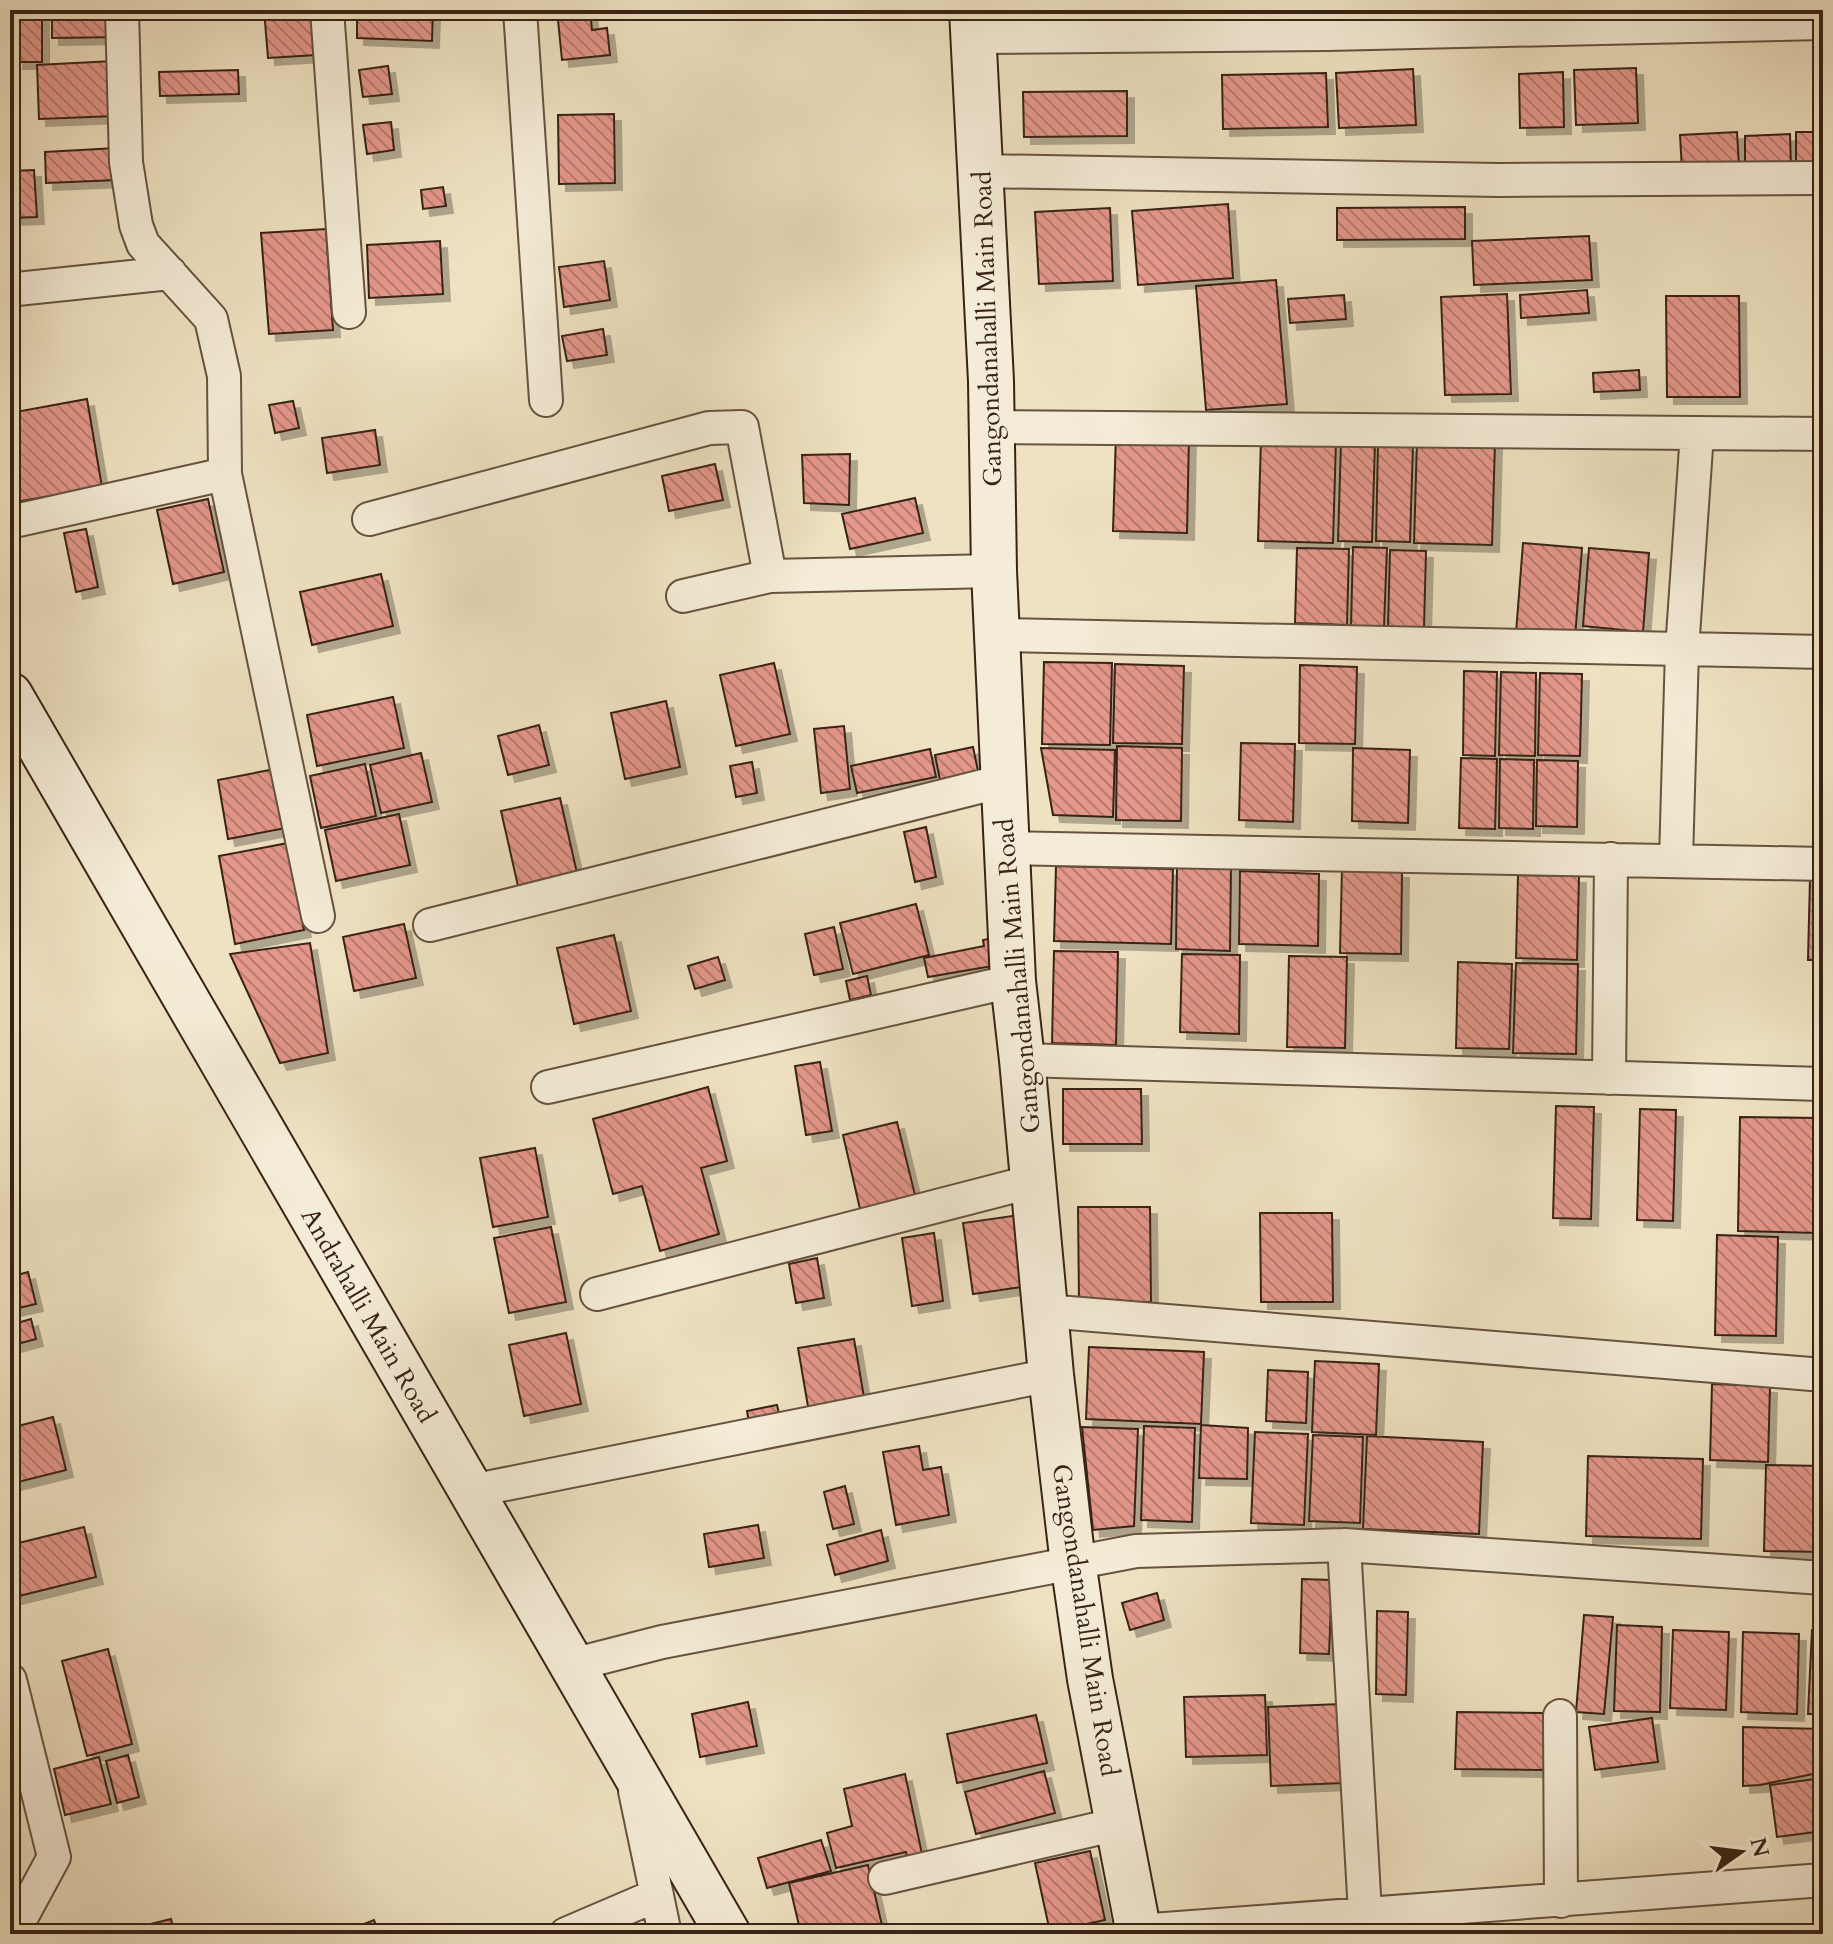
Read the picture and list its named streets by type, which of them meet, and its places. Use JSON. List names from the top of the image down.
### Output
{
  "streets": {
    "street": ["Gangondanahalli Main Road", "Andrahalli Main Road"]
  },
  "north": "right"
}
